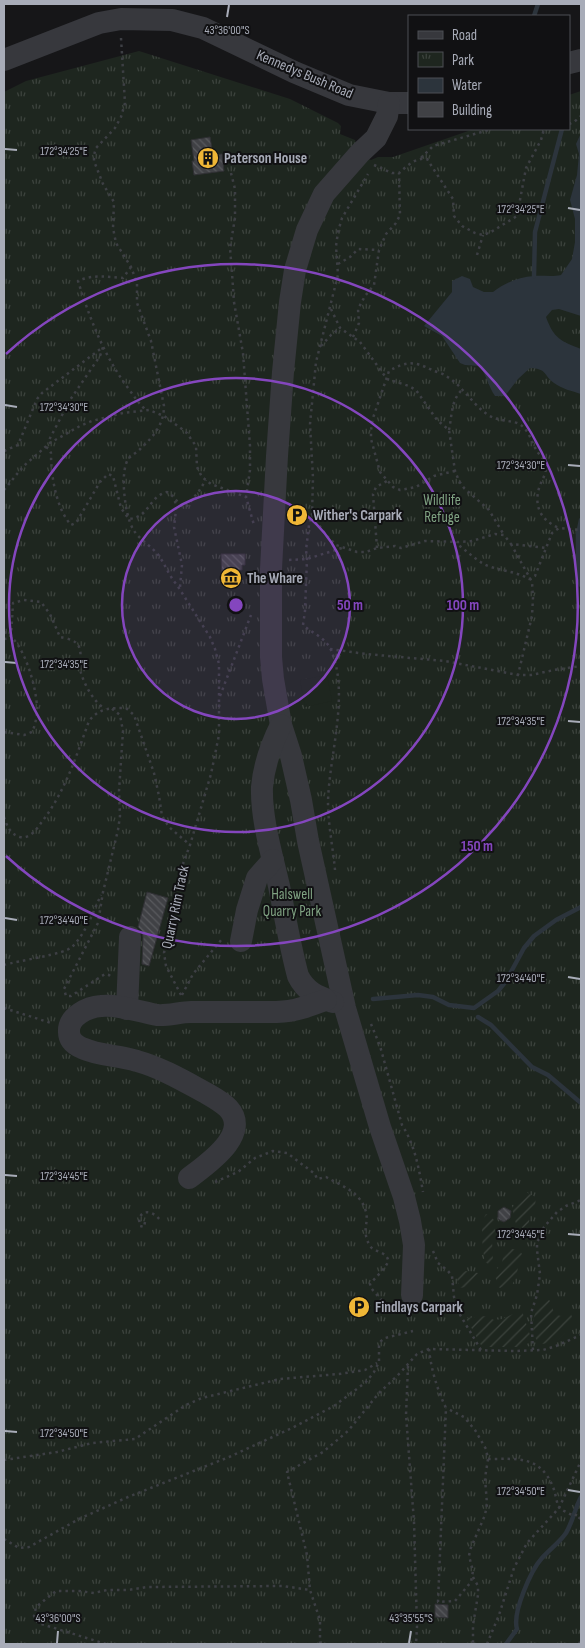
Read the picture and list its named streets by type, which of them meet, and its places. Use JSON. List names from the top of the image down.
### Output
{
  "streets": {
    "street": ["Kennedys Bush Road"],
    "path": ["Quarry Rim Track"]
  },
  "parks": ["Wildlife Refuge", "Halswell Quarry Park"],
  "places": {
    "building": ["Paterson House"],
    "parking": ["Wither's Carpark", "Findlays Carpark"],
    "museum": ["The Whare"]
  },
  "legend": [
    "Road",
    "Park",
    "Water",
    "Building"
  ],
  "coordinates": [
    "43°36'00\"S",
    "172°34'25\"E",
    "172°34'30\"E",
    "172°34'35\"E",
    "172°34'40\"E",
    "172°34'45\"E",
    "172°34'50\"E",
    "43°35'55\"S"
  ],
  "rings": ["50 m", "100 m", "150 m"]
}
